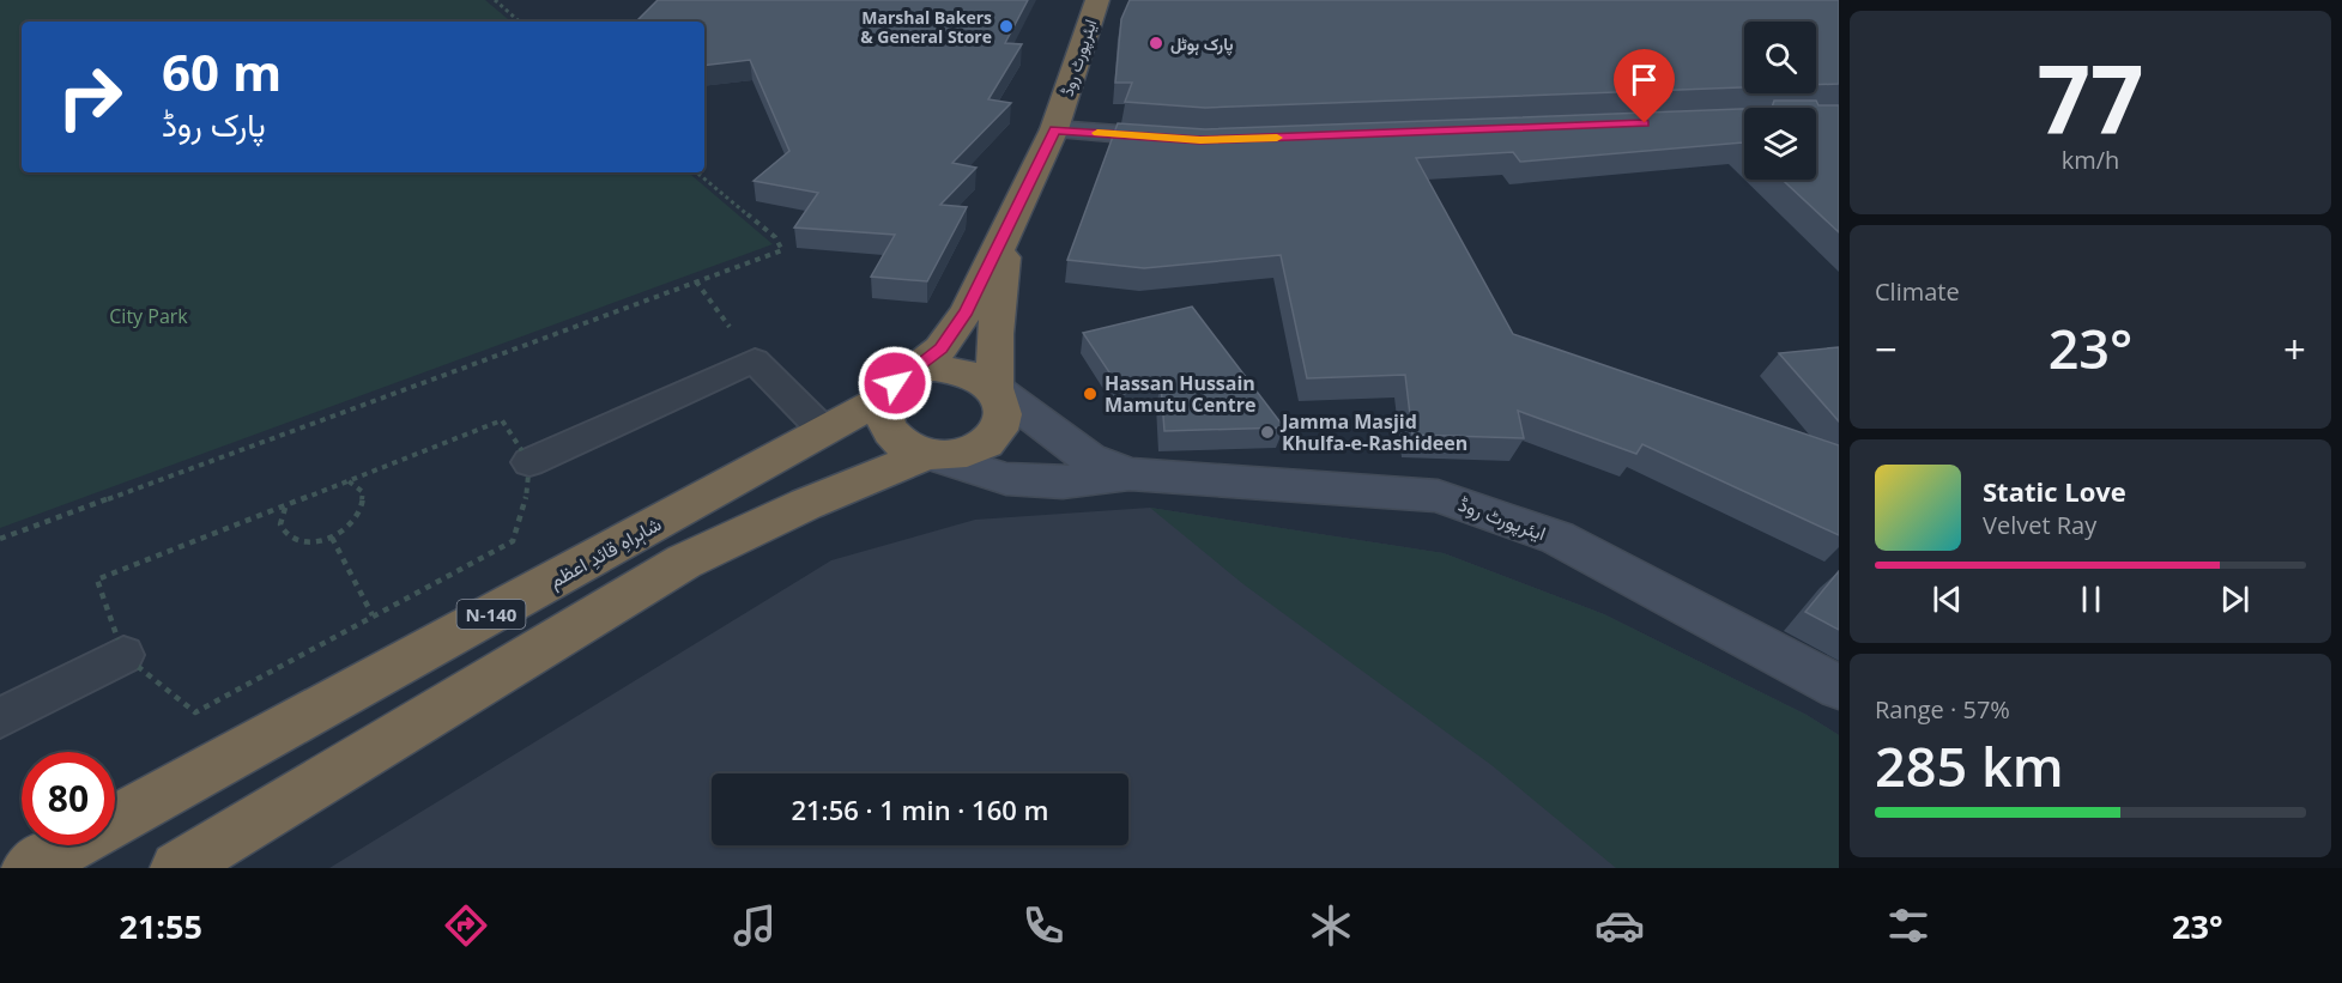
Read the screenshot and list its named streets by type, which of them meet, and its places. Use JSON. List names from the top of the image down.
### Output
{
  "streets": {
    "highway": ["ایئرپورٹ روڈ", "شاہراہِ قائدِ اعظم", "N-140"]
  },
  "crossings": [
    ["ایئرپورٹ روڈ", "شاہراہِ قائدِ اعظم"],
    ["ایئرپورٹ روڈ", "N-140"],
    ["شاہراہِ قائدِ اعظم", "N-140"]
  ],
  "parks": ["City Park"],
  "places": [
    "Marshal Bakers & General Store",
    "پارک ہوٹل",
    "Hassan Hussain Mamutu Centre",
    "Jamma Masjid Khulfa-e-Rashideen"
  ],
  "page": {
    "tile": [
      ["77", "km/h"],
      "Climate",
      ["Range · 57%", "285 km"]
    ],
    "turn": ["60 m", "پارک روڈ"],
    "heat": ["−", "23°", "+"],
    "song": ["Static Love", "Velvet Ray"],
    "limit": "80",
    "trip": "21:56 · 1 min · 160 m",
    "tabs": ["21:55", "23°"]
  }
}
